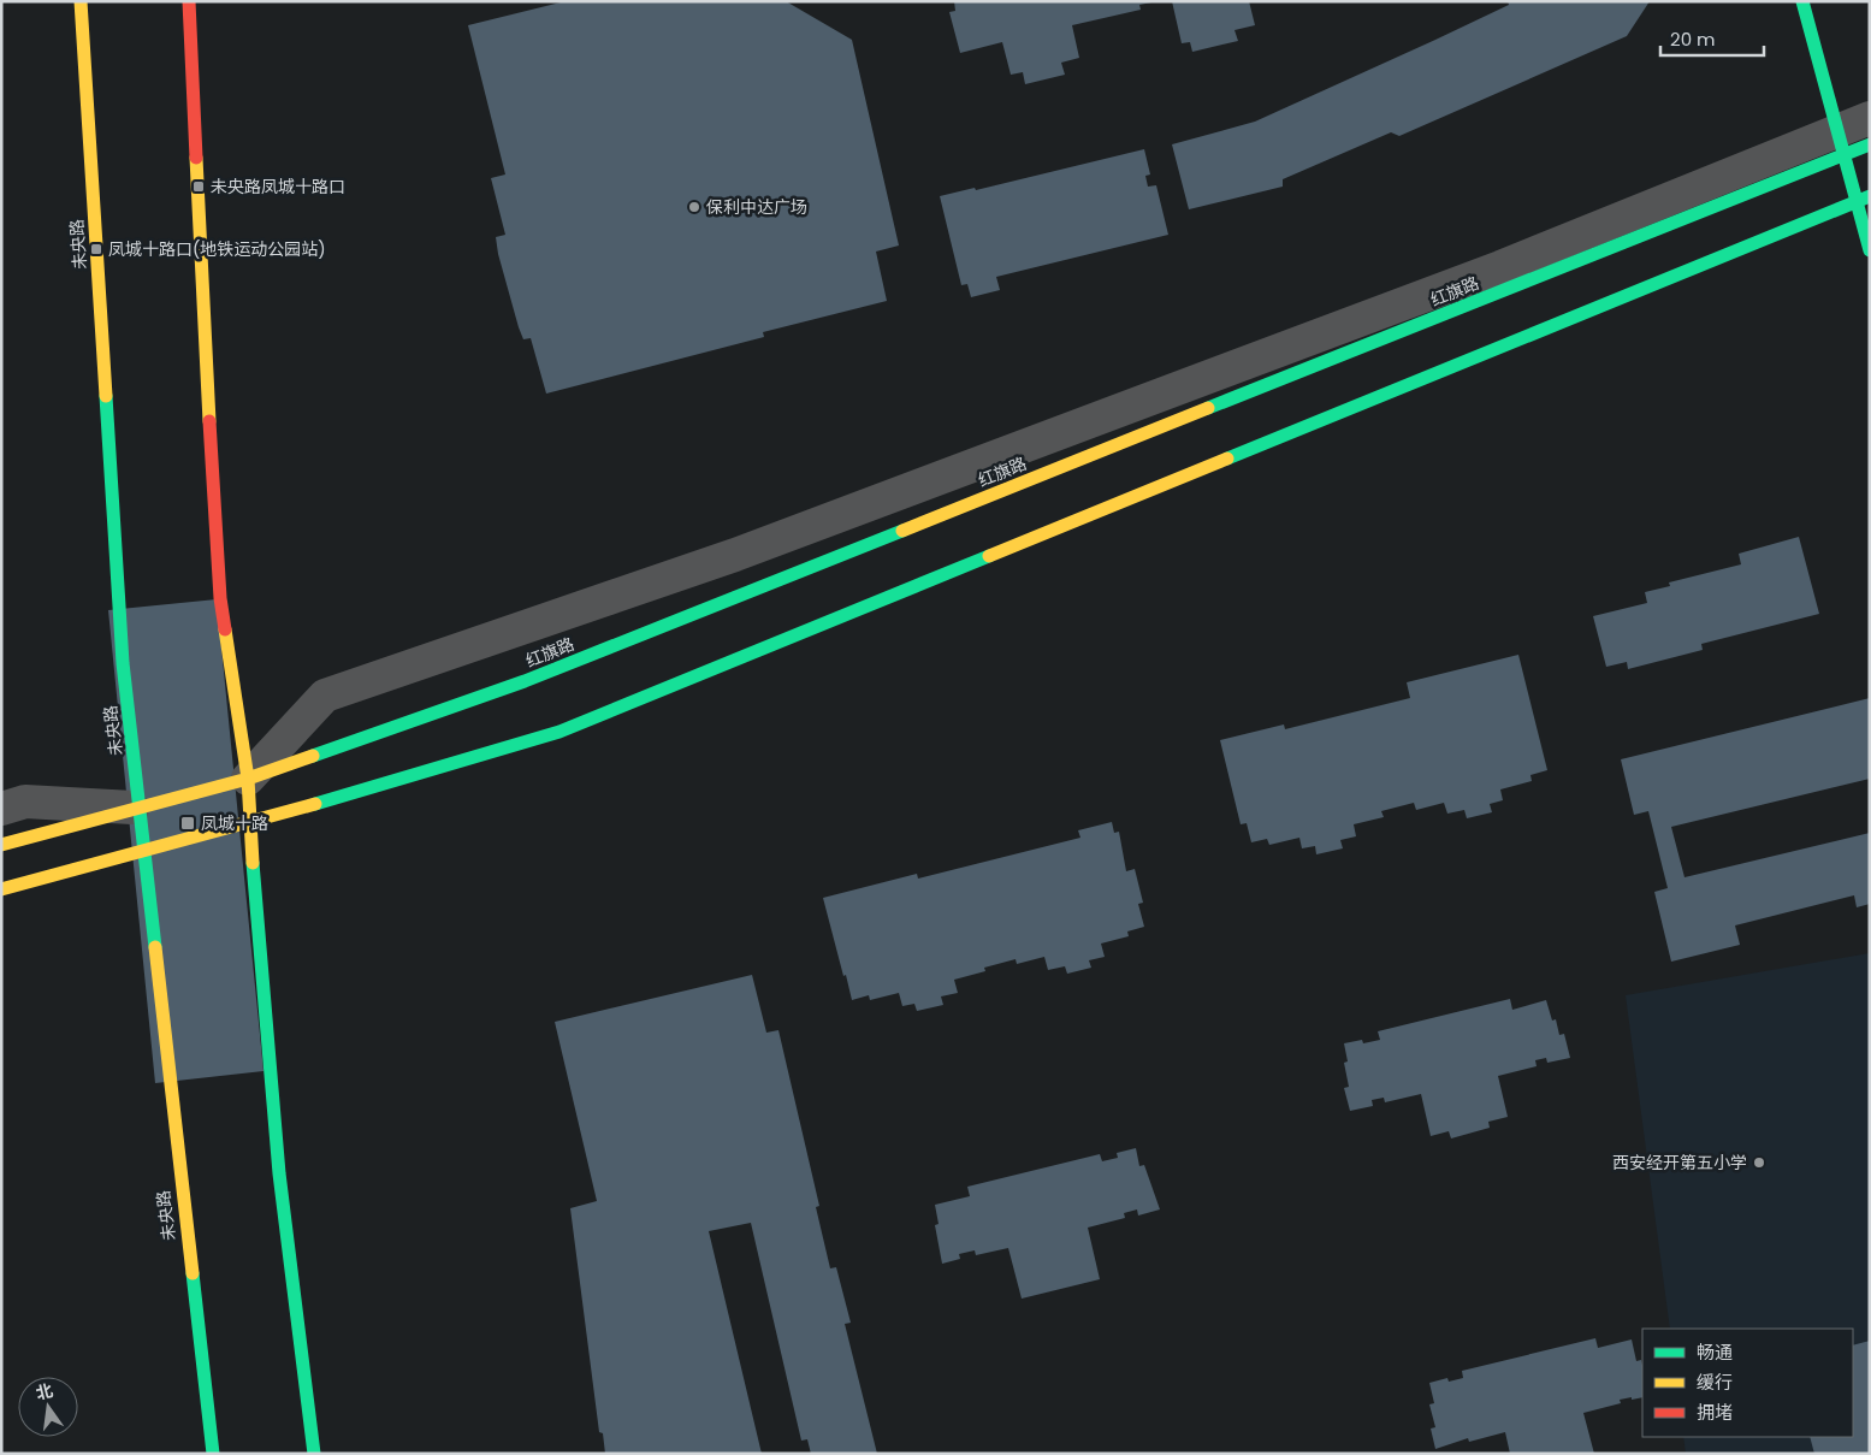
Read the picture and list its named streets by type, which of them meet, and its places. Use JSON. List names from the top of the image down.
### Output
{
  "streets": {
    "main road": ["未央路", "红旗路"]
  },
  "crossings": [
    ["未央路", "红旗路"]
  ],
  "places": {
    "transit": ["未央路凤城十路口", "凤城十路口(地铁运动公园站)", "凤城十路"],
    "other": ["保利中达广场", "西安经开第五小学"]
  },
  "legend": ["畅通", "缓行", "拥堵"],
  "scale_bar": "20 m",
  "north": "top"
}
